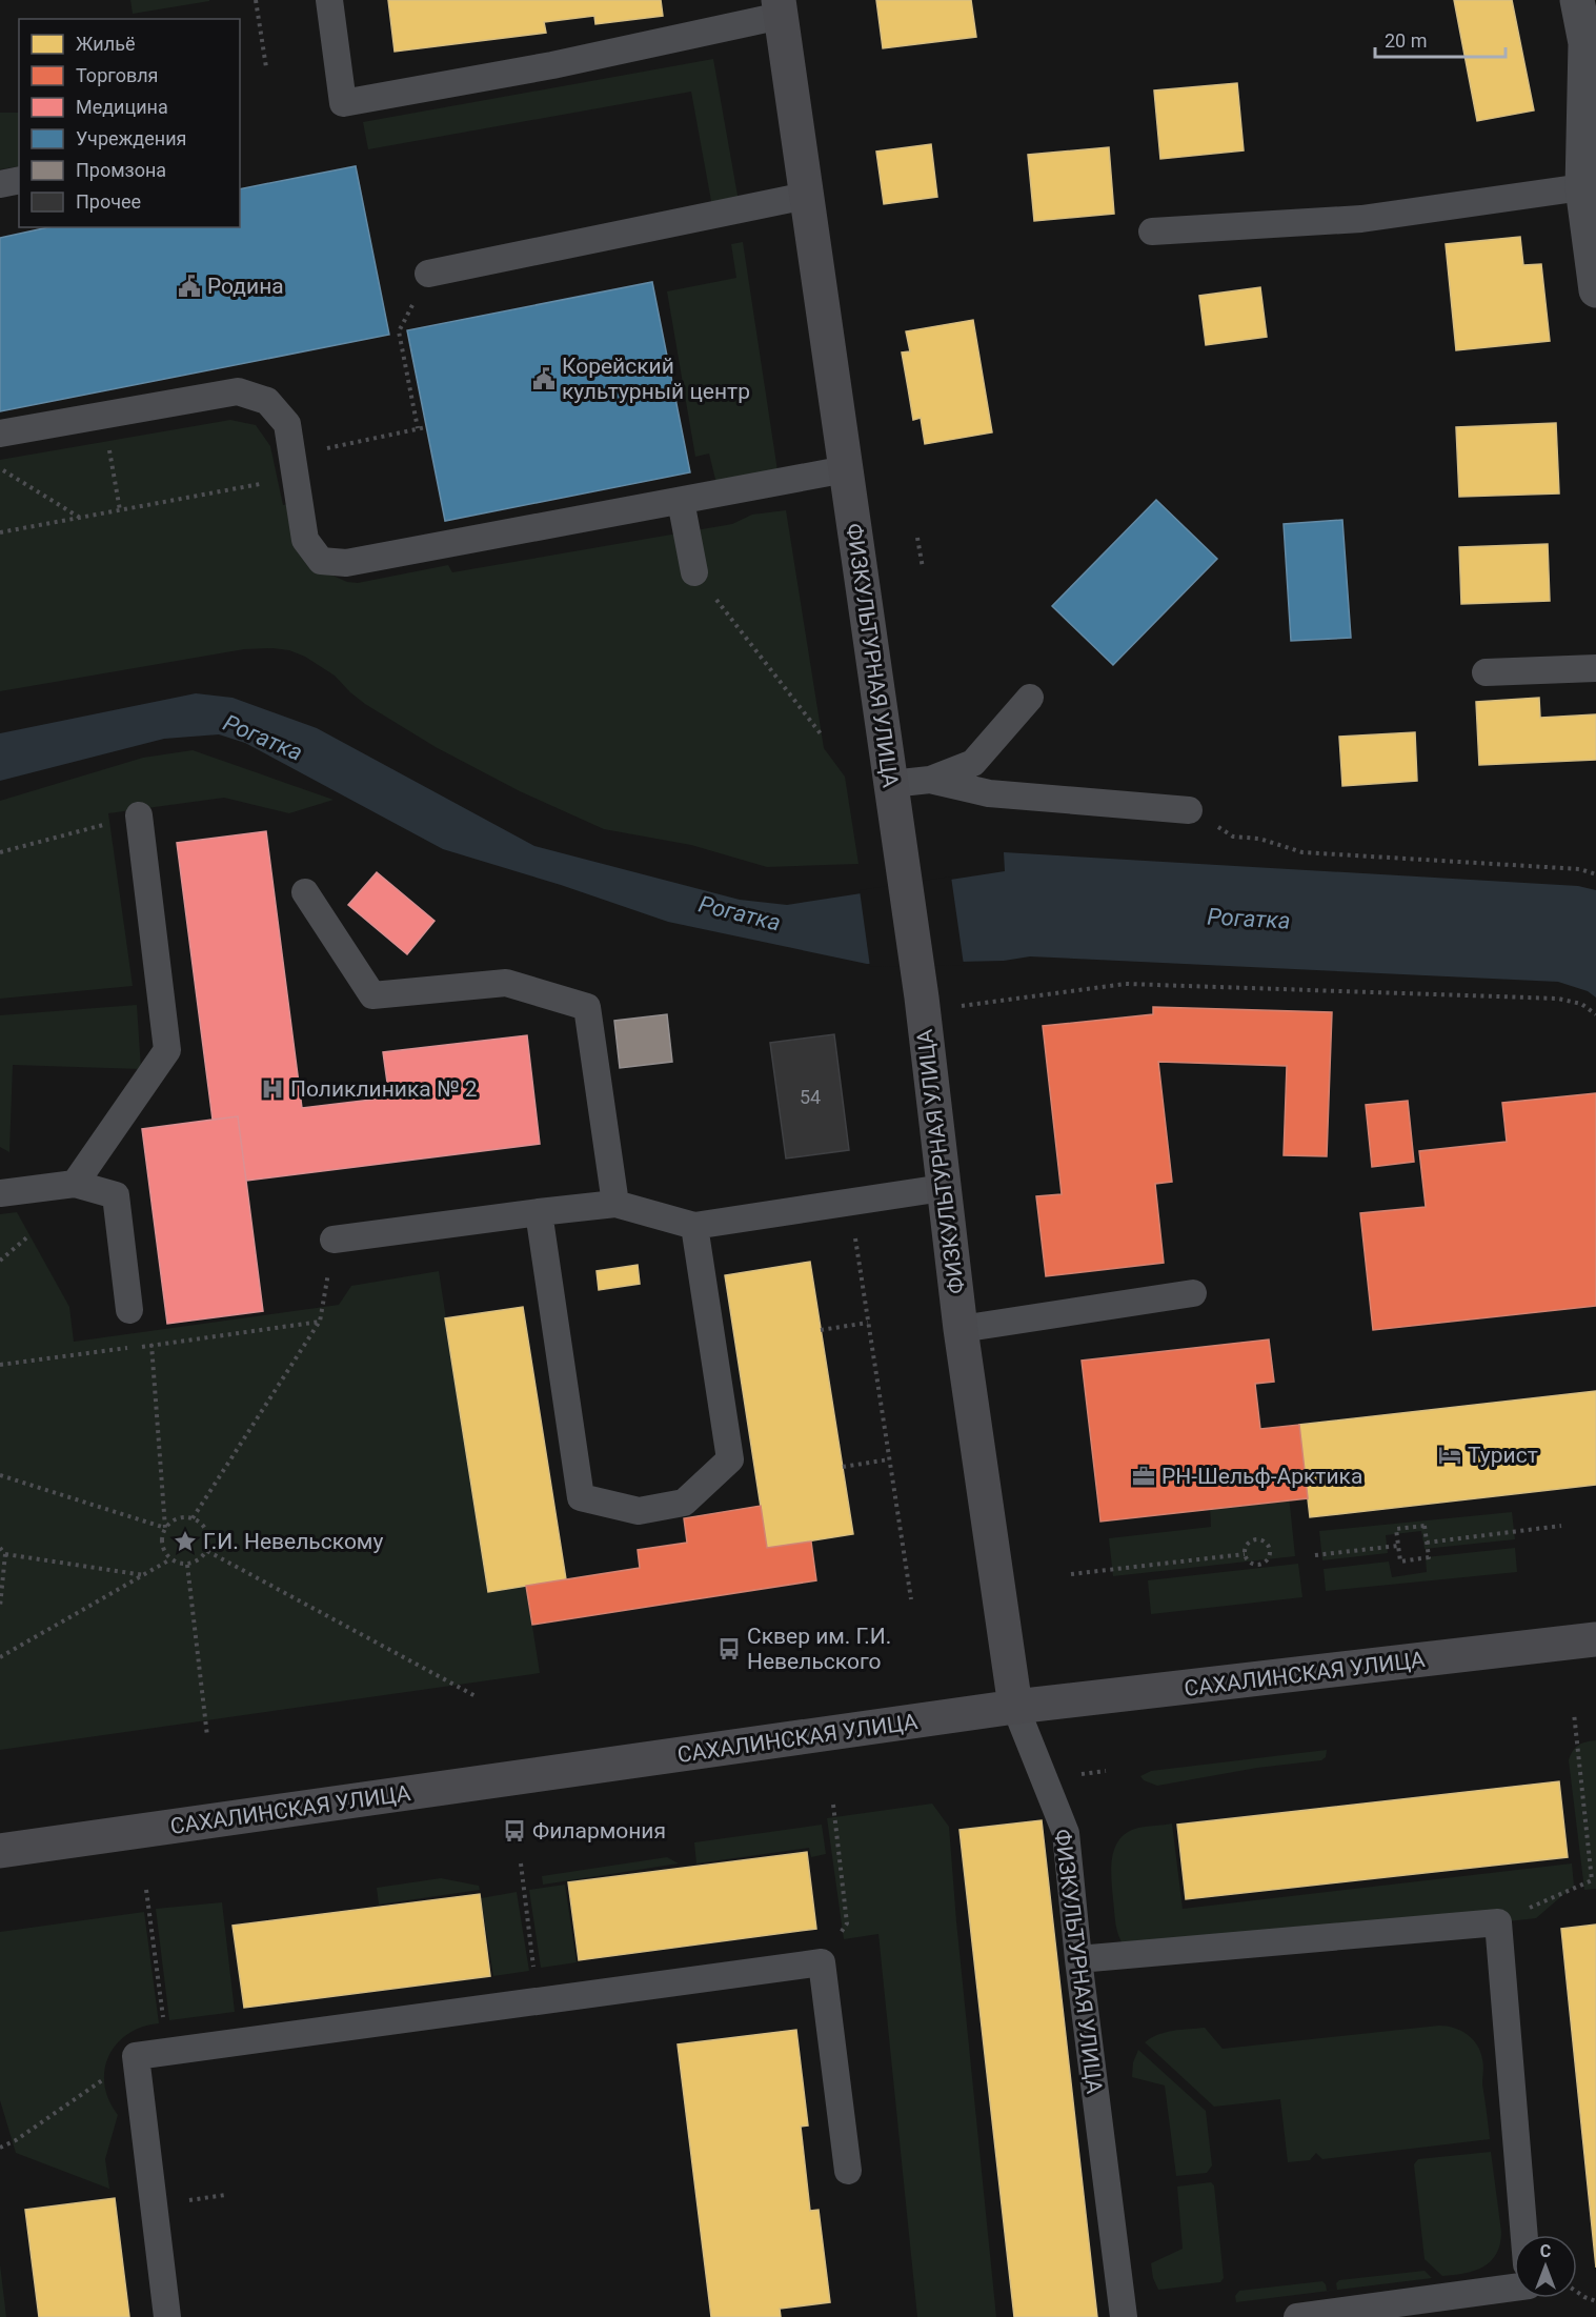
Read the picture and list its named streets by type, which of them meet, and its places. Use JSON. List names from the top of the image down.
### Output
{
  "streets": {
    "street": ["ФИЗКУЛЬТУРНАЯ УЛИЦА", "САХАЛИНСКАЯ УЛИЦА"]
  },
  "crossings": [
    ["ФИЗКУЛЬТУРНАЯ УЛИЦА", "САХАЛИНСКАЯ УЛИЦА"]
  ],
  "water": ["Рогатка"],
  "places": {
    "public building": ["Родина", "Корейский культурный центр"],
    "hospital": ["Поликлиника № 2"],
    "hotel": ["Турист"],
    "office": ["РН-Шельф-Арктика"],
    "place": ["Г.И. Невельскому"],
    "bus stop": ["Сквер им. Г.И. Невельского", "Филармония"]
  },
  "house_numbers": ["54"],
  "legend": [
    "Жильё",
    "Торговля",
    "Медицина",
    "Учреждения",
    "Промзона",
    "Прочее"
  ],
  "scale_bar": "20 m",
  "north": "top"
}
